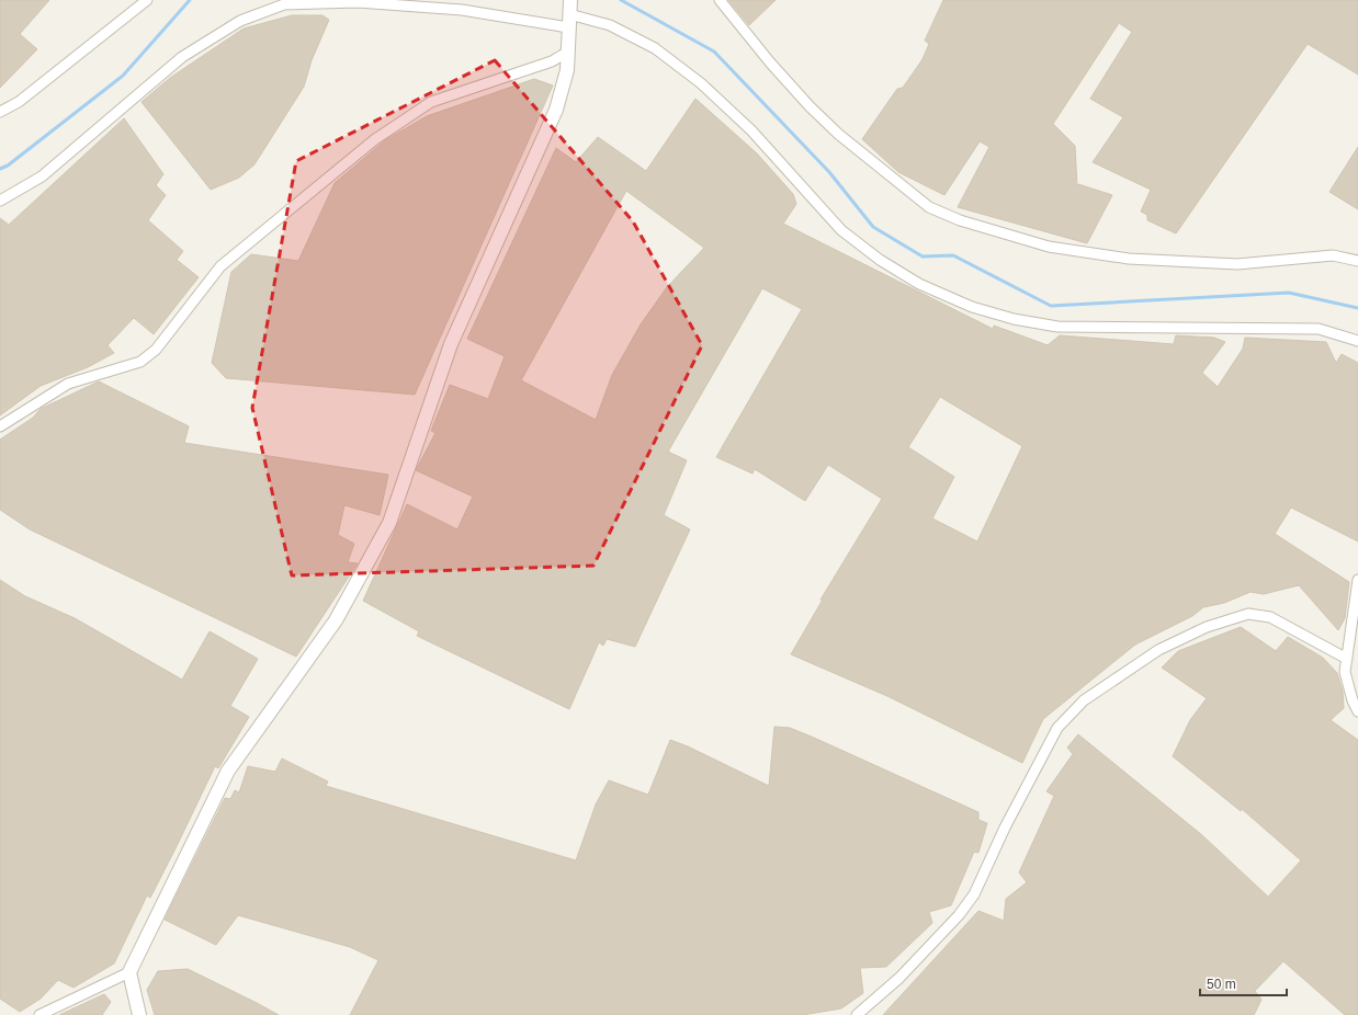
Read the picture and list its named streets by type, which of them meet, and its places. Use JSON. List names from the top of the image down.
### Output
{
  "scale_bar": "50 m"
}
